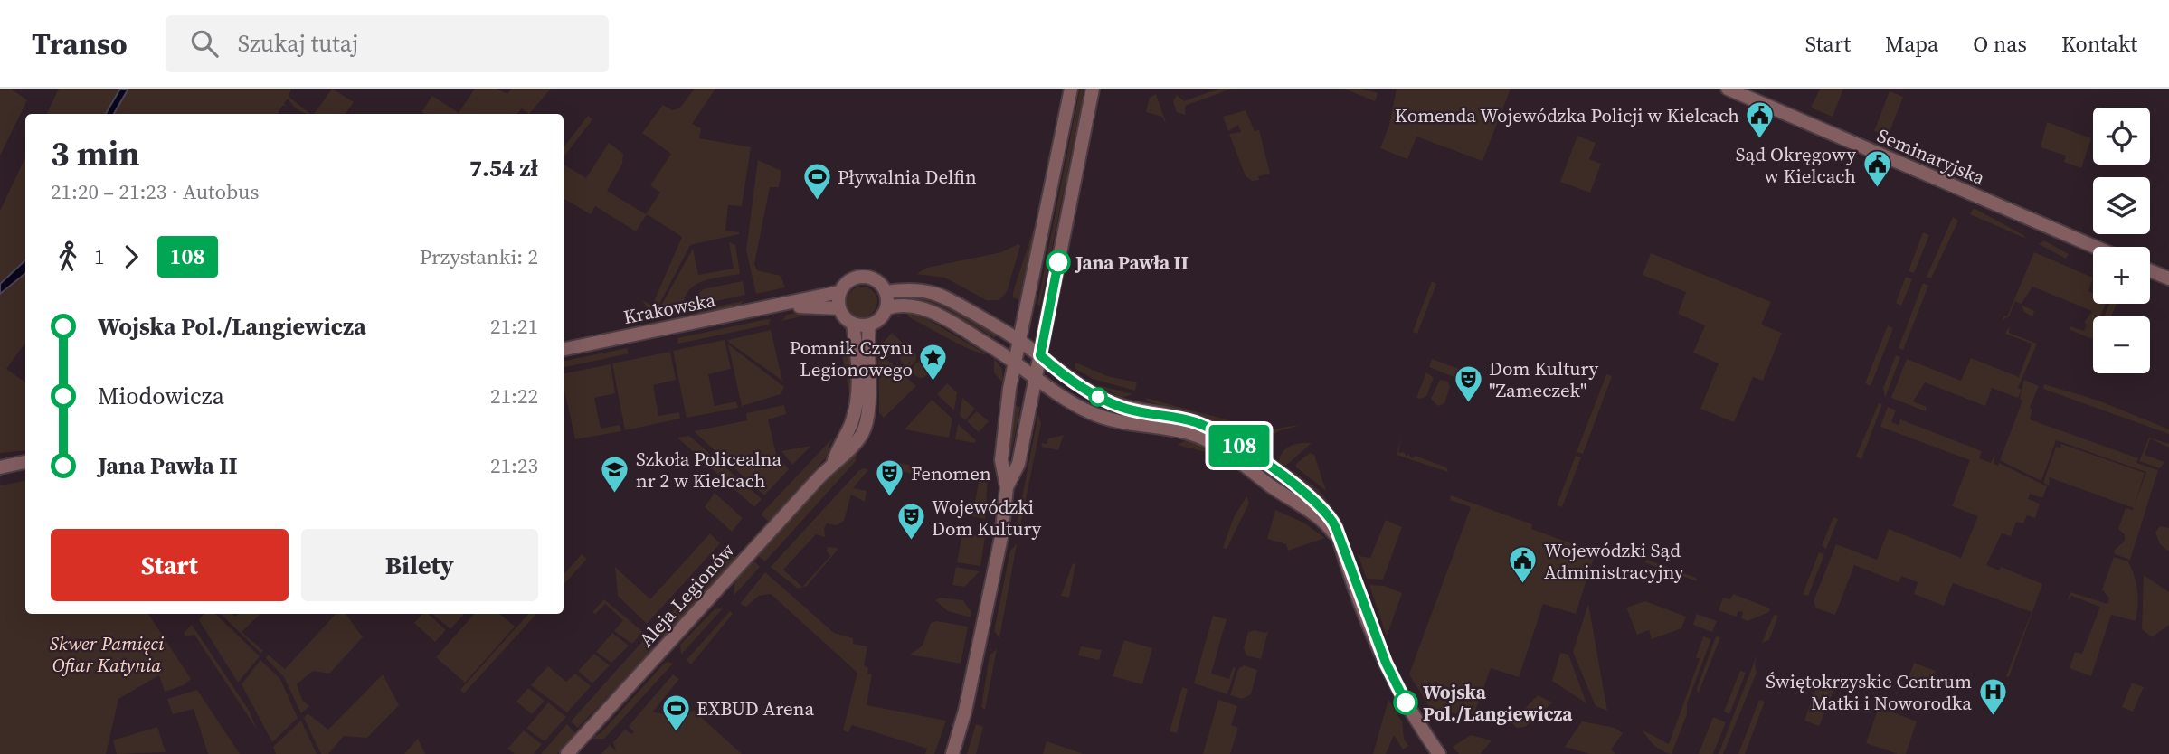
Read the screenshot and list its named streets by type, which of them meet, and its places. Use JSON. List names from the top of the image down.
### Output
{
  "streets": {
    "street": ["Seminaryjska", "Krakowska", "Aleja Legionów"]
  },
  "crossings": [
    ["Krakowska", "Aleja Legionów"]
  ],
  "parks": ["Skwer Pamięci Ofiar Katynia"],
  "places": {
    "public building": ["Komenda Wojewódzka Policji w Kielcach", "Sąd Okręgowy w Kielcach", "Wojewódzki Sąd Administracyjny"],
    "sports": ["Pływalnia Delfin", "EXBUD Arena"],
    "other": ["Jana Pawła II", "Wojska Pol./Langiewicza"],
    "place": ["Pomnik Czynu Legionowego"],
    "theatre": ["Dom Kultury \"Zameczek\"", "Fenomen", "Wojewódzki Dom Kultury"],
    "school or university": ["Szkoła Policealna nr 2 w Kielcach"],
    "hospital": ["Świętokrzyskie Centrum Matki i Noworodka"]
  },
  "lines": ["bus line 108"],
  "page": {
    "header": "Transo",
    "search": "Szukaj tutaj",
    "nav": [
      "Start",
      "Mapa",
      "O nas",
      "Kontakt"
    ],
    "on_map": "108",
    "map_buttons": ["+", "−"],
    "heading": ["3 min", "21:20 – 21:23 · Autobus", "7.54 zł"],
    "legs": ["1", "108", "Przystanki: 2"],
    "list": [
      {
        "name": "Wojska Pol./Langiewicza",
        "value": "21:21"
      },
      {
        "name": "Miodowicza",
        "value": "21:22"
      },
      {
        "name": "Jana Pawła II",
        "value": "21:23"
      }
    ],
    "buttons": ["Start", "Bilety"]
  }
}
